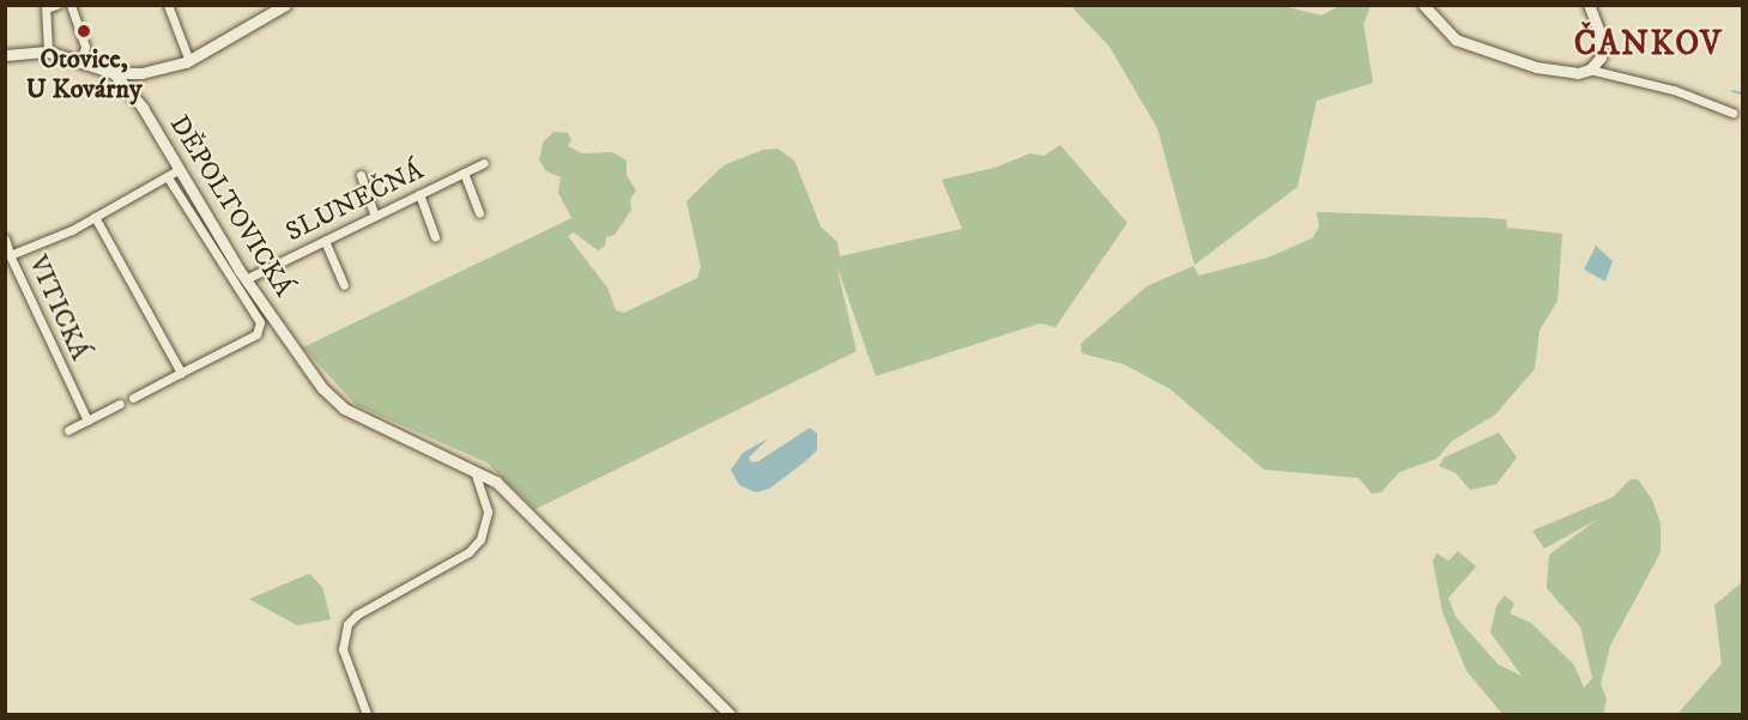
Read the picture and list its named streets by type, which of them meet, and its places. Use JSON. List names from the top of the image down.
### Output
{
  "streets": {
    "street": ["SLUNEČNÁ", "DĚPOLTOVICKÁ", "VITICKÁ"]
  },
  "crossings": [
    ["SLUNEČNÁ", "DĚPOLTOVICKÁ"],
    ["DĚPOLTOVICKÁ", "VITICKÁ"]
  ],
  "districts": ["ČANKOV"],
  "places": ["Otovice, U Kovárny"]
}
